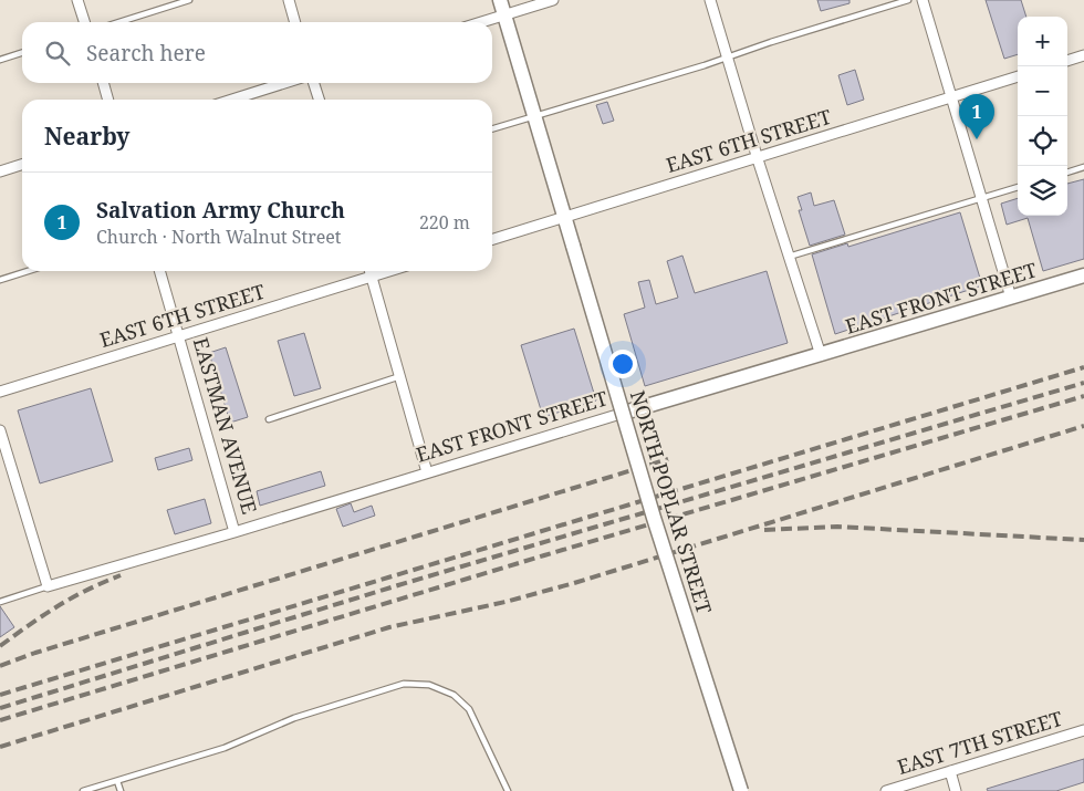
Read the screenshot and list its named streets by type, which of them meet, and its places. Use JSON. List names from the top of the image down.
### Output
{
  "streets": {
    "main road": ["EAST FRONT STREET", "NORTH POPLAR STREET"],
    "street": ["EAST 6TH STREET", "EASTMAN AVENUE", "EAST 7TH STREET"]
  },
  "crossings": [
    ["EAST 6TH STREET", "EASTMAN AVENUE"],
    ["EAST 6TH STREET", "NORTH POPLAR STREET"],
    ["EAST FRONT STREET", "EASTMAN AVENUE"]
  ],
  "page": {
    "map_buttons": ["+", "−"],
    "search": "Search here",
    "pins": "1",
    "heading": "Nearby",
    "list": [
      {
        "mark": "1",
        "name": "Salvation Army Church",
        "note": "Church · North Walnut Street",
        "value": "220 m"
      }
    ]
  }
}
